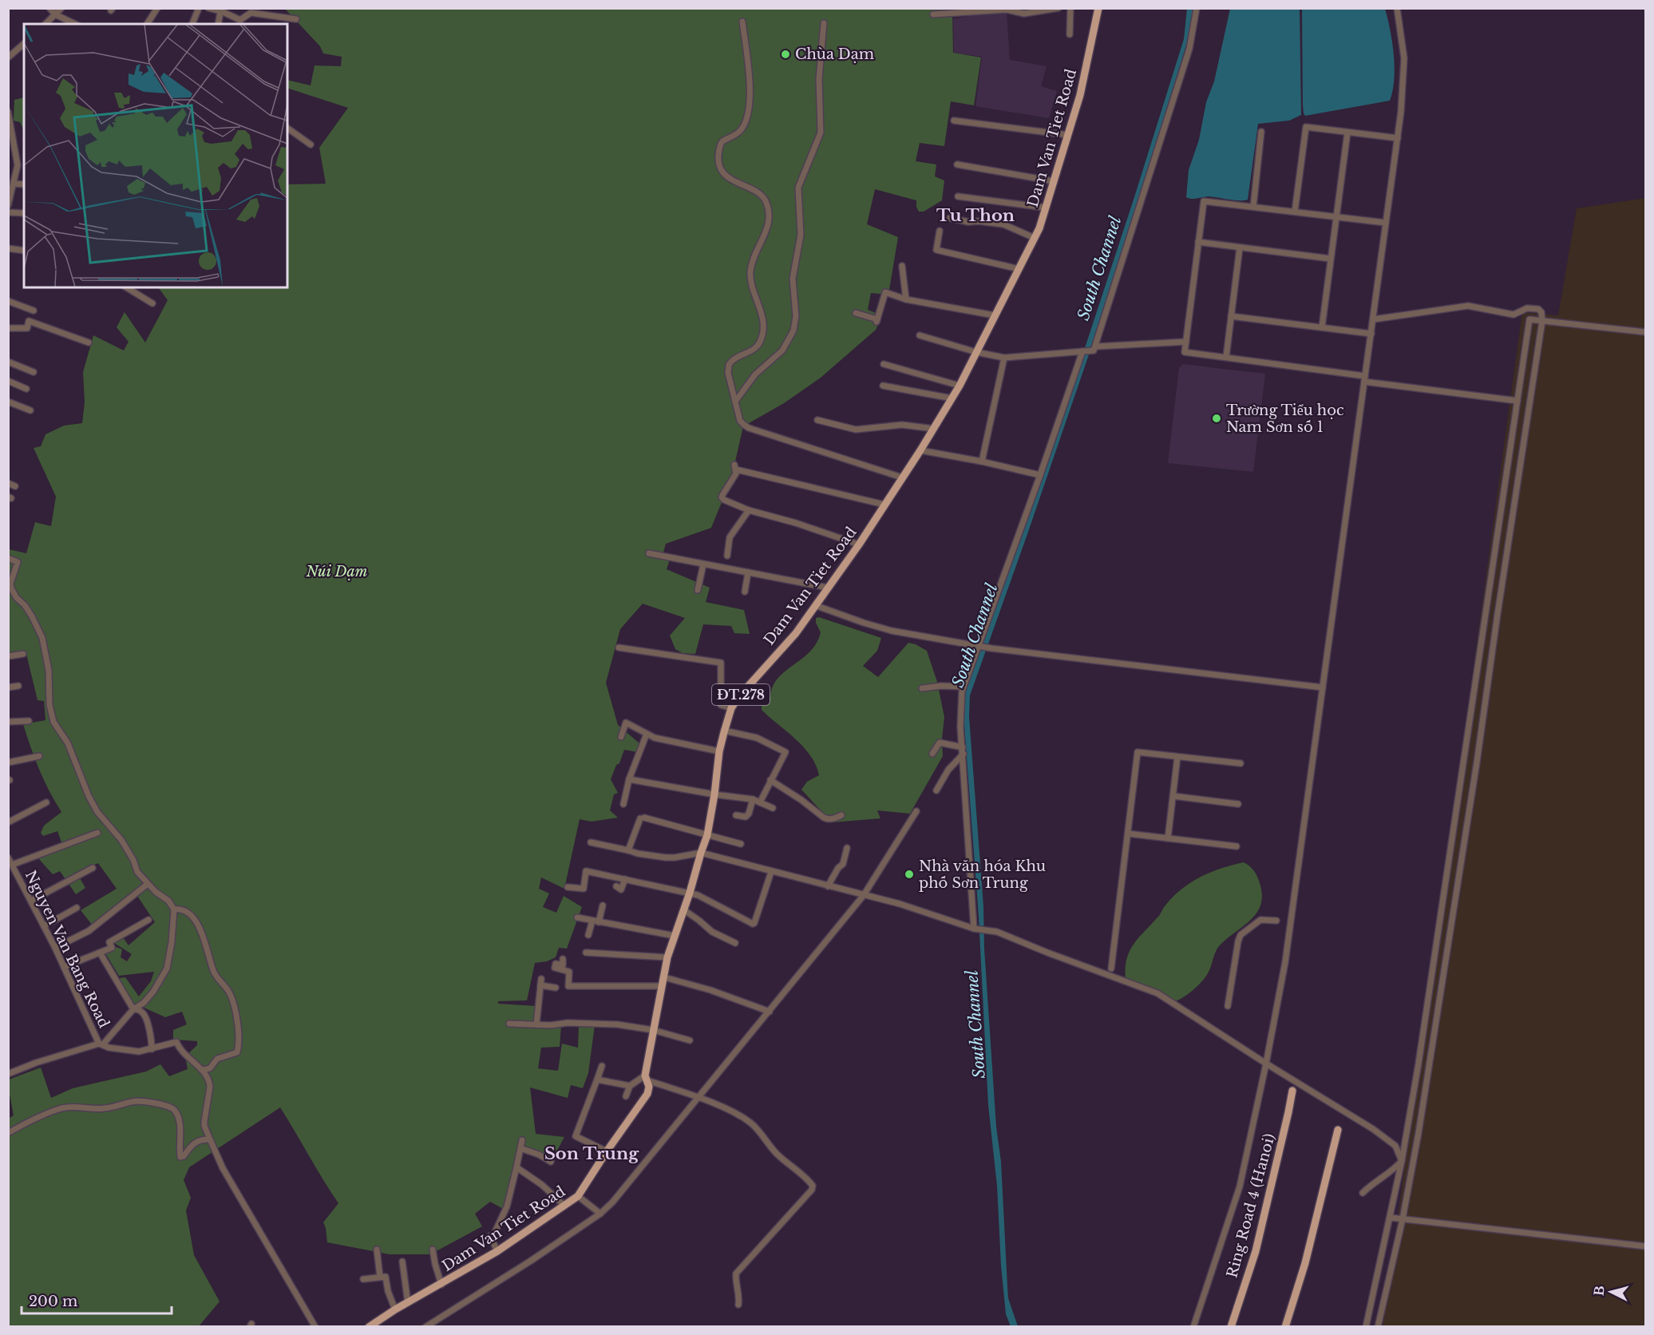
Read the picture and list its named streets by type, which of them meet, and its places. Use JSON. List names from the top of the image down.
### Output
{
  "streets": {
    "main road": ["Dam Van Tiet Road", "ĐT.278", "Ring Road 4 (Hanoi)"],
    "street": ["Nguyen Van Bang Road"]
  },
  "districts": ["Tu Thon", "Son Trung"],
  "water": ["South Channel"],
  "parks": ["Núi Dạm"],
  "places": ["Chùa Dạm", "Trường Tiểu học Nam Sơn số 1", "Nhà văn hóa Khu phố Sơn Trung"],
  "scale_bar": "200 m",
  "north": "left"
}
